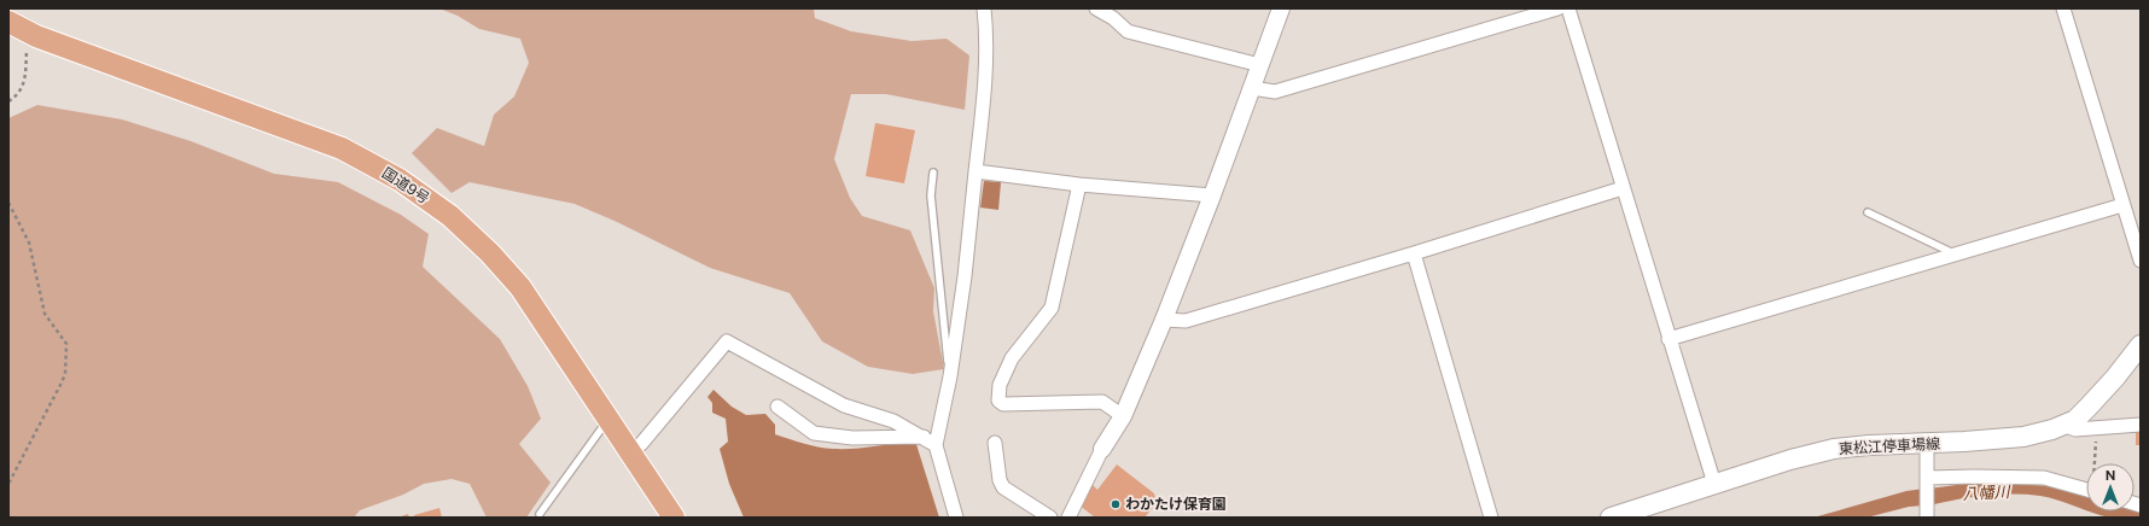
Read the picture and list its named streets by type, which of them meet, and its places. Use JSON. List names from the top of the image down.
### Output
{
  "streets": {
    "highway": ["国道9号"],
    "main road": ["東松江停車場線"]
  },
  "water": ["八幡川"],
  "places": ["わかたけ保育園"],
  "north": "top"
}
